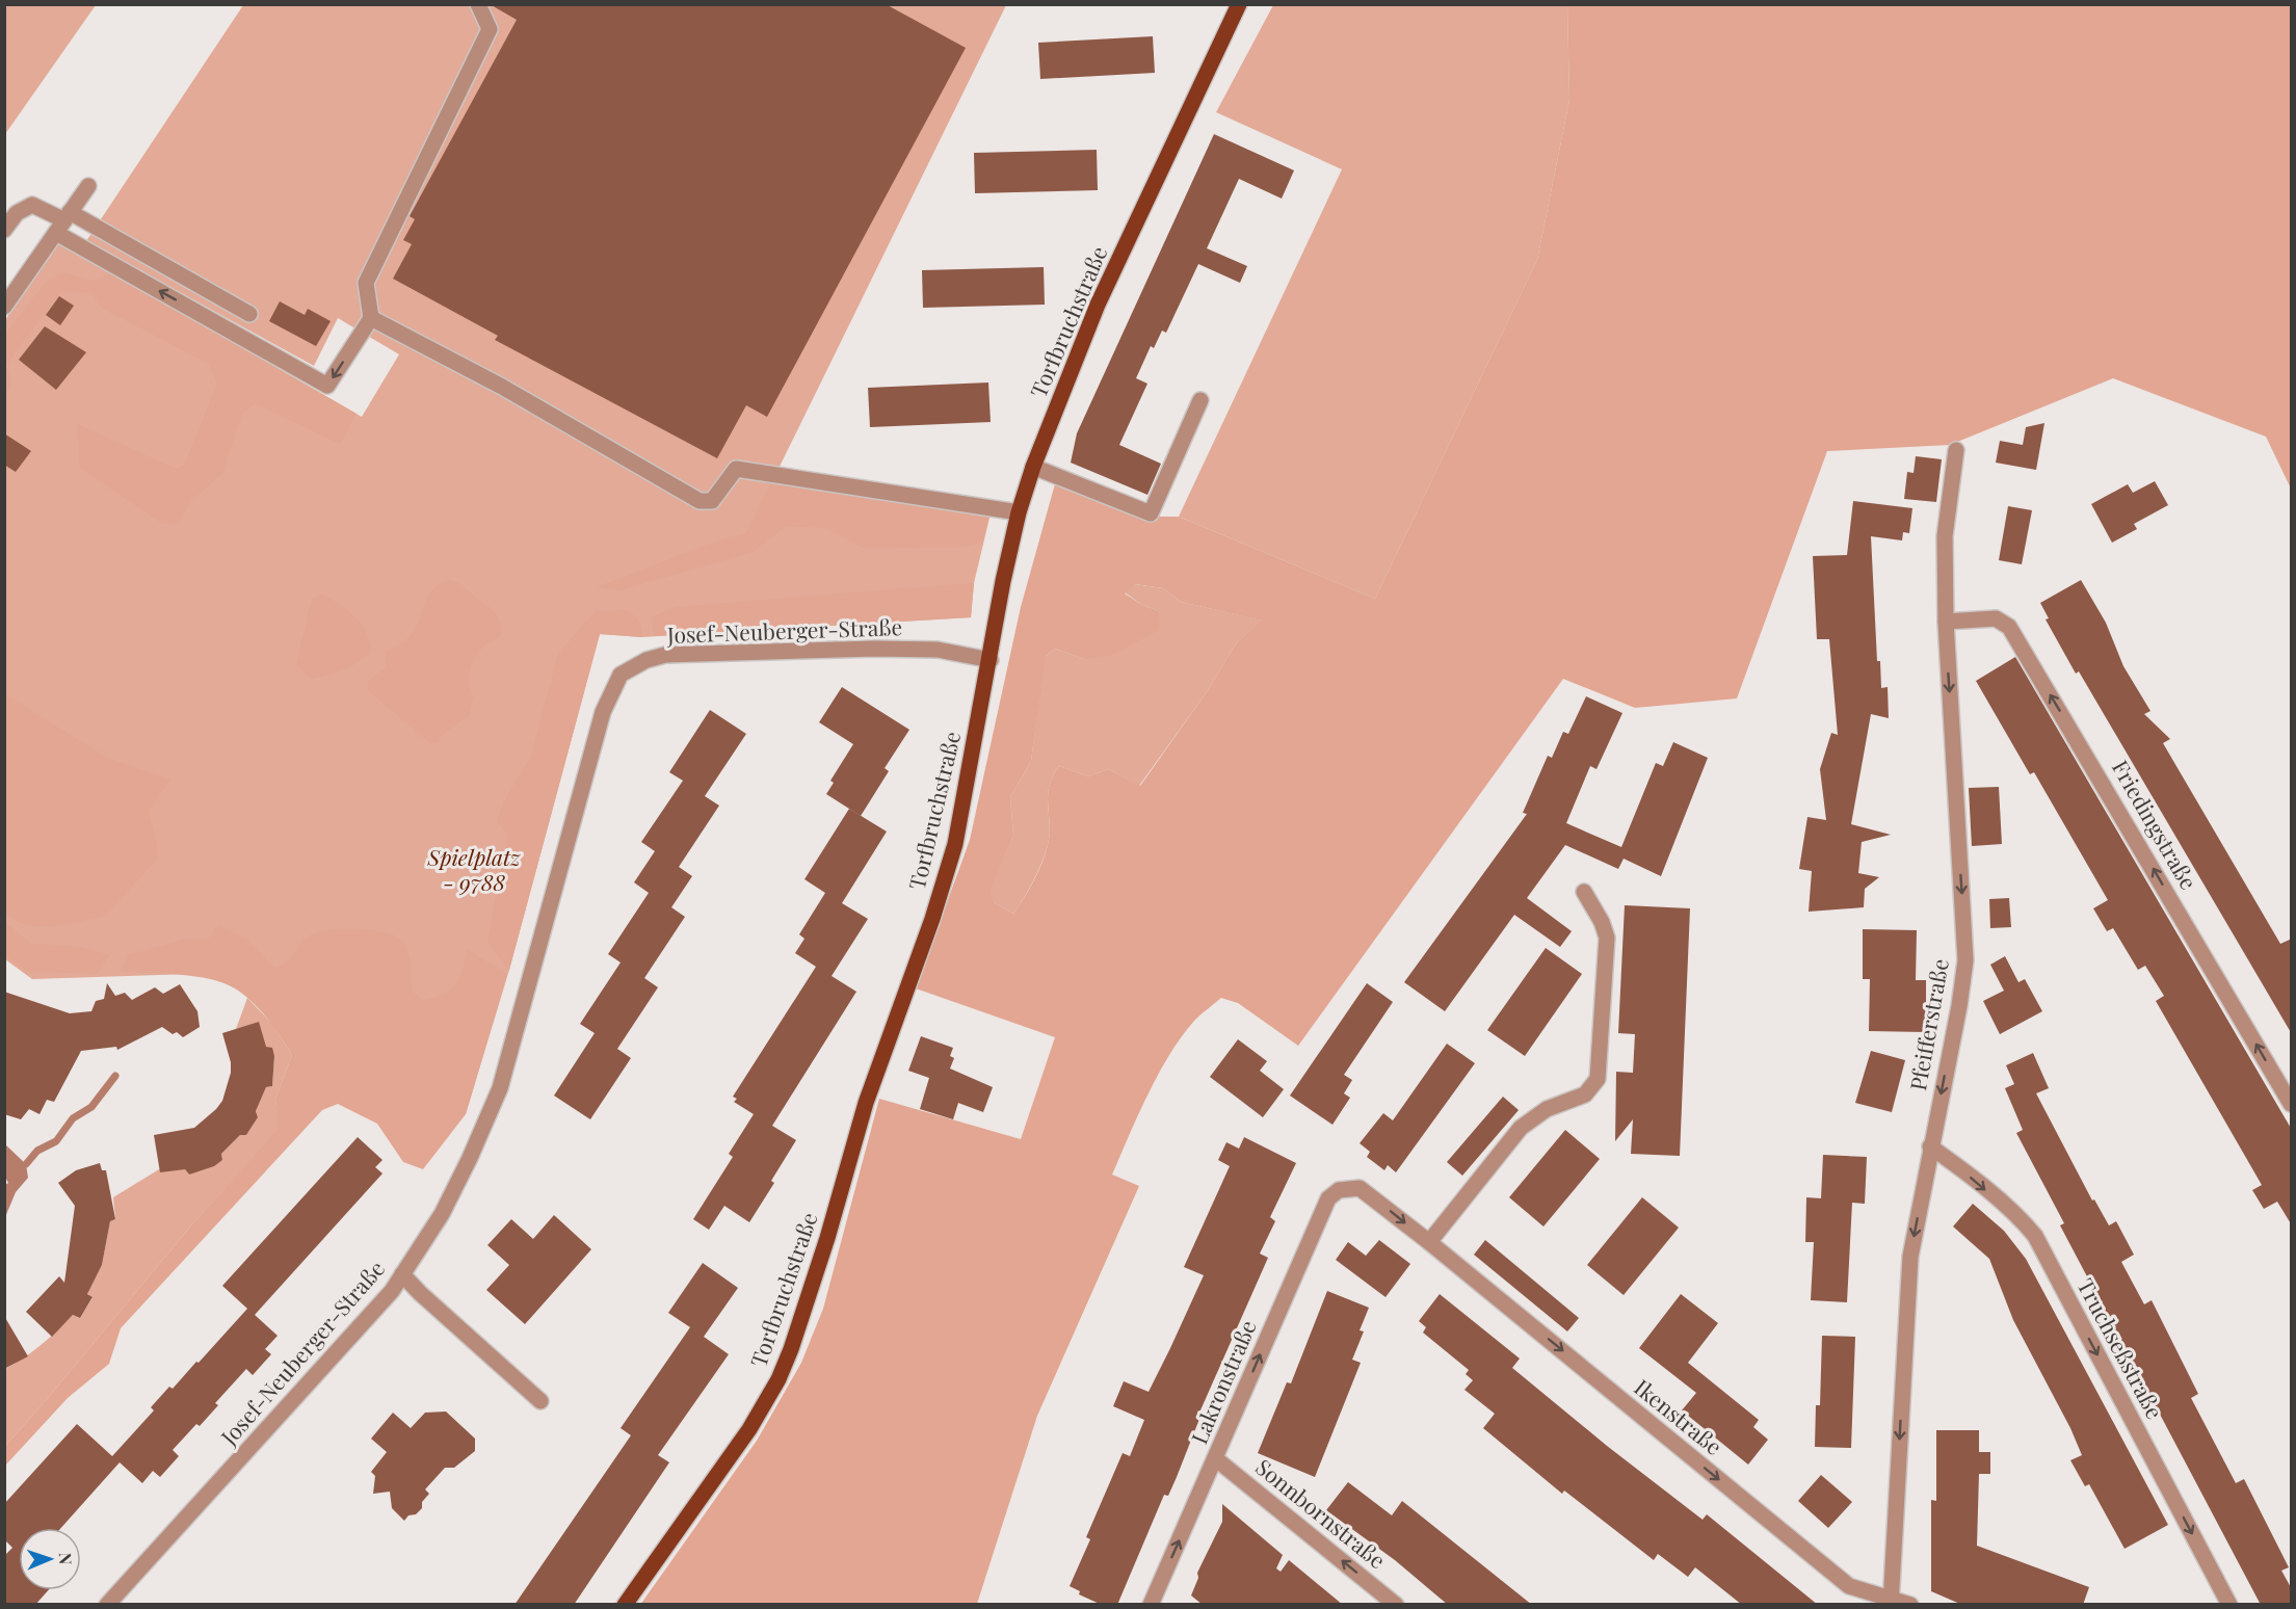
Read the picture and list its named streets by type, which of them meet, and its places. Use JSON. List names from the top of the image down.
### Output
{
  "streets": {
    "main road": ["Torfbruchstraße"],
    "street": [
      "Josef-Neuberger-Straße",
      "Friedingstraße",
      "Pfeifferstraße",
      "Truchseßstraße",
      "Lakronstraße",
      "Ikenstraße",
      "Sonnbornstraße"
    ]
  },
  "crossings": [
    ["Torfbruchstraße", "Josef-Neuberger-Straße"],
    ["Friedingstraße", "Pfeifferstraße"],
    ["Pfeifferstraße", "Truchseßstraße"],
    ["Pfeifferstraße", "Ikenstraße"],
    ["Lakronstraße", "Ikenstraße"],
    ["Lakronstraße", "Sonnbornstraße"]
  ],
  "one_way": [
    "Friedingstraße",
    "Pfeifferstraße",
    "Truchseßstraße",
    "Lakronstraße",
    "Ikenstraße",
    "Sonnbornstraße"
  ],
  "parks": ["Spielplatz - 9788"],
  "north": "right"
}
